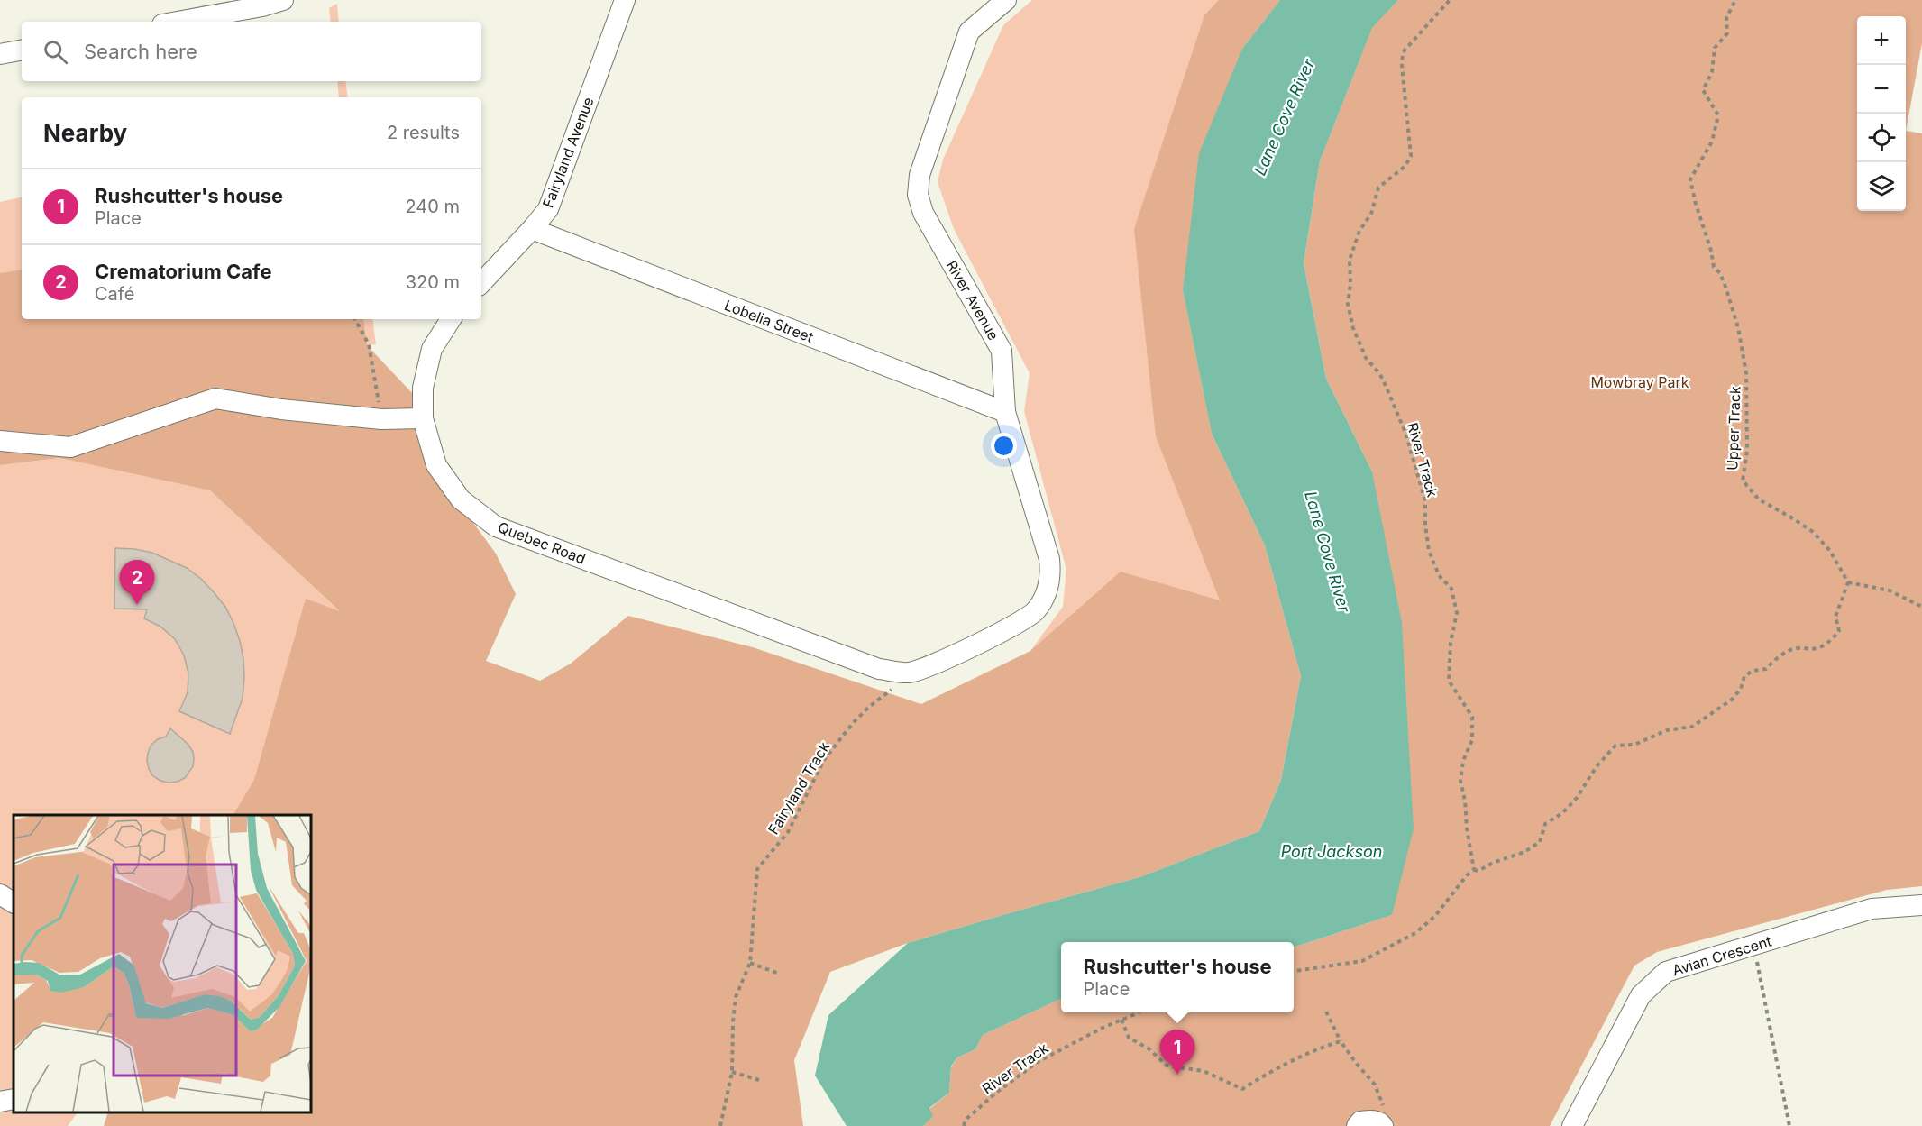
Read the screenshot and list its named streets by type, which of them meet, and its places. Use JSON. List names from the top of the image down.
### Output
{
  "streets": {
    "street": [
      "Fairyland Avenue",
      "River Avenue",
      "Lobelia Street",
      "Quebec Road",
      "Avian Crescent"
    ],
    "path": ["Upper Track", "River Track", "Fairyland Track"]
  },
  "crossings": [
    ["Fairyland Avenue", "Lobelia Street"],
    ["River Avenue", "Lobelia Street"],
    ["River Avenue", "Quebec Road"],
    ["River Avenue", "Fairyland Track"],
    ["Quebec Road", "Fairyland Track"]
  ],
  "water": ["Lane Cove River", "Port Jackson"],
  "parks": ["Mowbray Park"],
  "page": {
    "map_buttons": ["+", "−"],
    "search": "Search here",
    "heading": ["Nearby", "2 results"],
    "list": [
      {
        "mark": "1",
        "name": "Rushcutter's house",
        "note": "Place",
        "value": "240 m"
      },
      {
        "mark": "2",
        "name": "Crematorium Cafe",
        "note": "Café",
        "value": "320 m"
      }
    ],
    "pins": ["2", "1"],
    "popup": ["Rushcutter's house", "Place"]
  }
}
